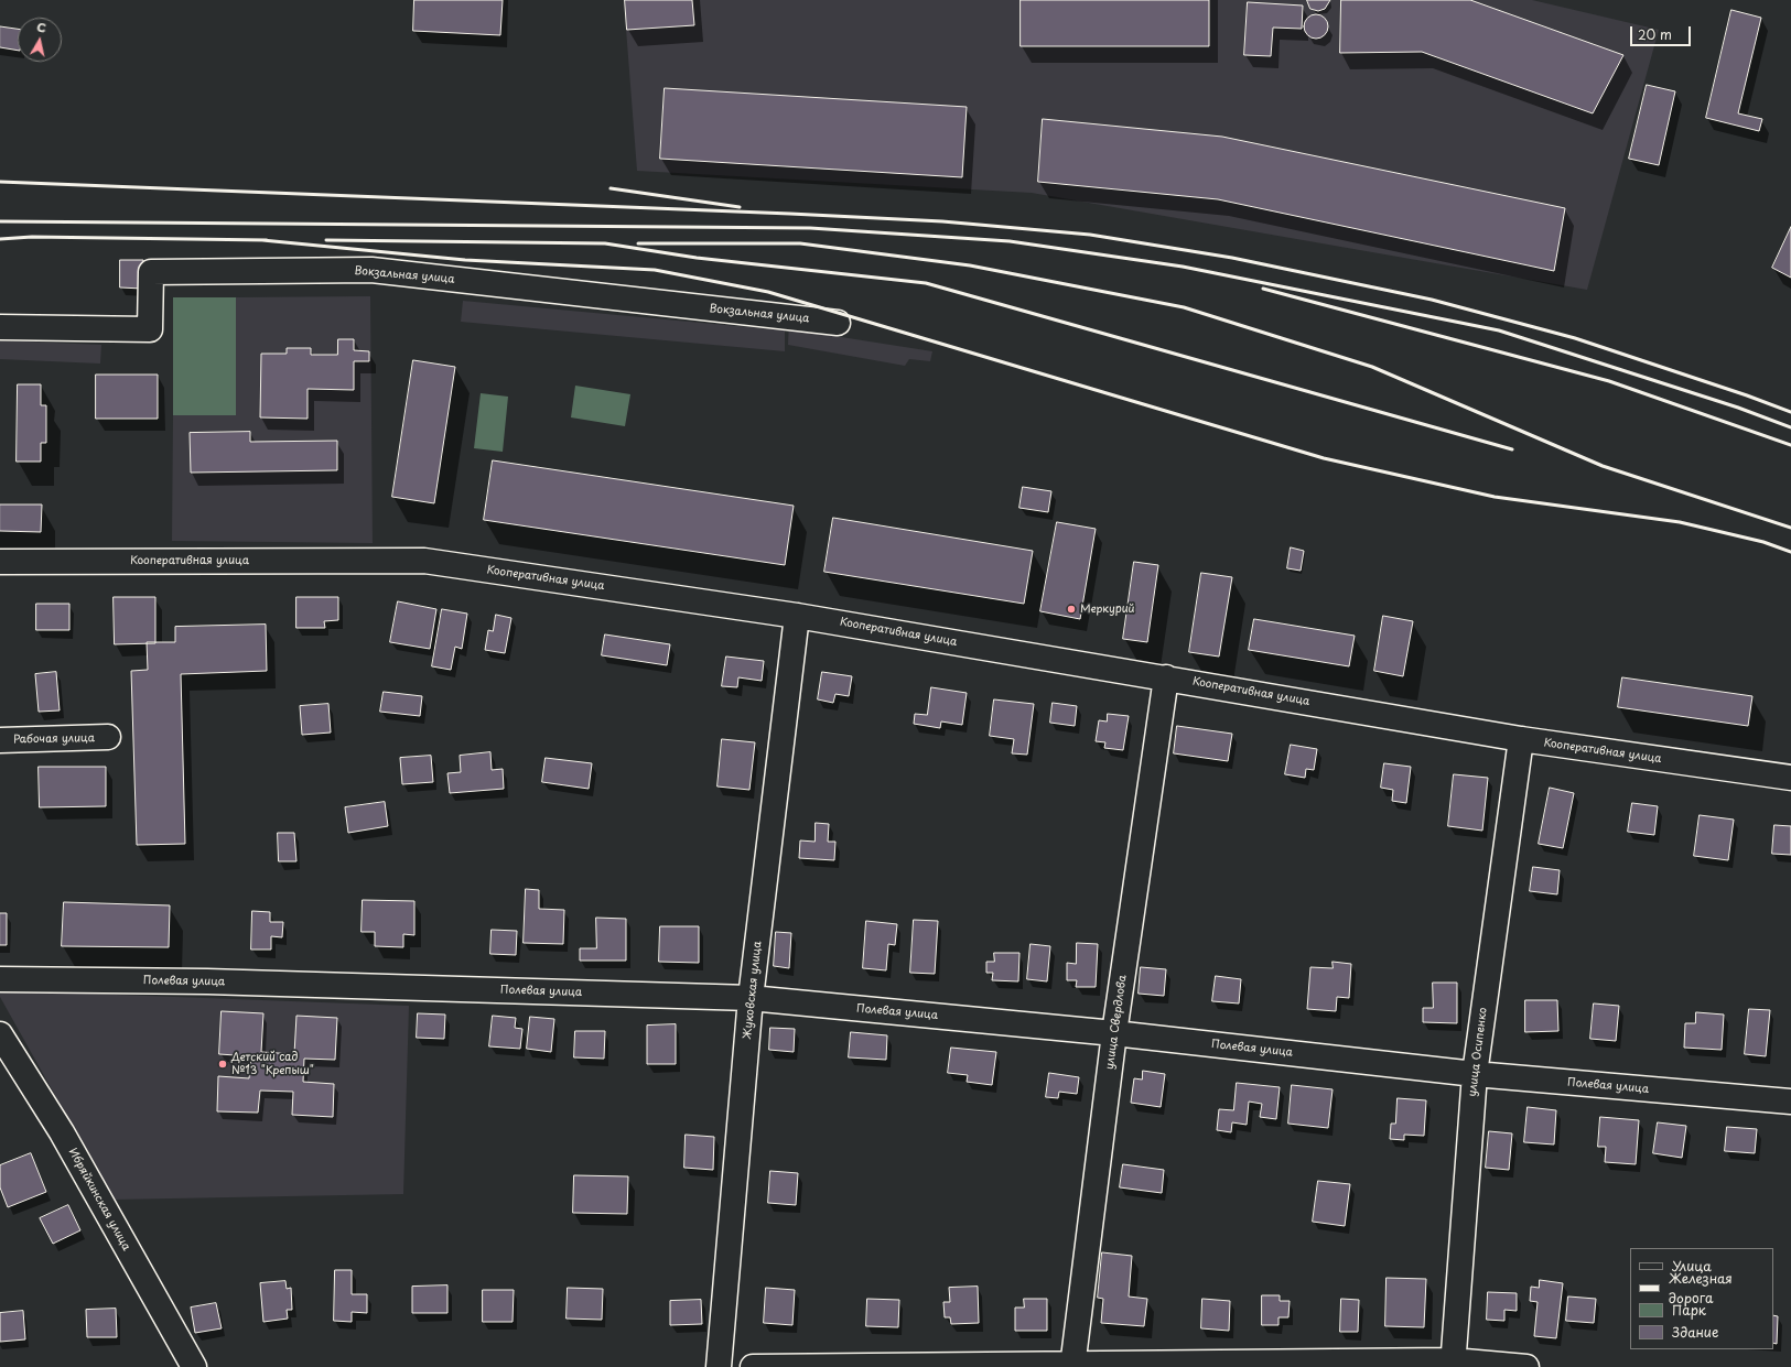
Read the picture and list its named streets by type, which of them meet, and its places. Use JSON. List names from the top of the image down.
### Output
{
  "streets": {
    "street": [
      "Вокзальная улица",
      "Кооперативная улица",
      "Рабочая улица",
      "Полевая улица",
      "Жуковская улица",
      "улица Свердлова",
      "улица Осипенко",
      "Ибряйкинская улица"
    ]
  },
  "crossings": [
    ["Кооперативная улица", "Жуковская улица"],
    ["Кооперативная улица", "улица Свердлова"],
    ["Кооперативная улица", "улица Осипенко"],
    ["Полевая улица", "Жуковская улица"],
    ["Полевая улица", "улица Свердлова"],
    ["Полевая улица", "улица Осипенко"]
  ],
  "places": ["Меркурий", "Детский сад №13 \"Крепыш\""],
  "legend": [
    "Улица",
    "Железная дорога",
    "Парк",
    "Здание"
  ],
  "scale_bar": "20 m",
  "north": "top"
}
